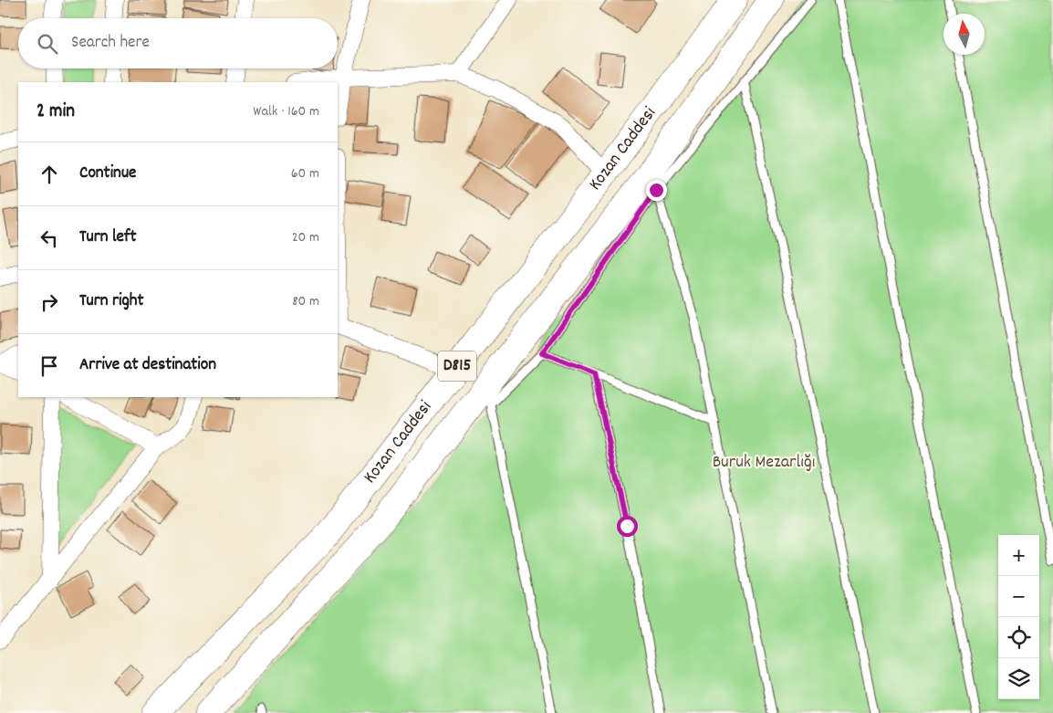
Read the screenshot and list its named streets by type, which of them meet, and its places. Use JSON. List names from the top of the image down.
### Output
{
  "streets": {
    "highway": ["Kozan Caddesi", "D815"]
  },
  "parks": ["Buruk Mezarlığı"],
  "north": "top",
  "page": {
    "search": "Search here",
    "heading": ["2 min", "Walk · 160 m"],
    "list": [
      ["Continue", "60 m"],
      ["Turn left", "20 m"],
      ["Turn right", "80 m"],
      "Arrive at destination"
    ],
    "map_buttons": ["+", "−"]
  }
}
